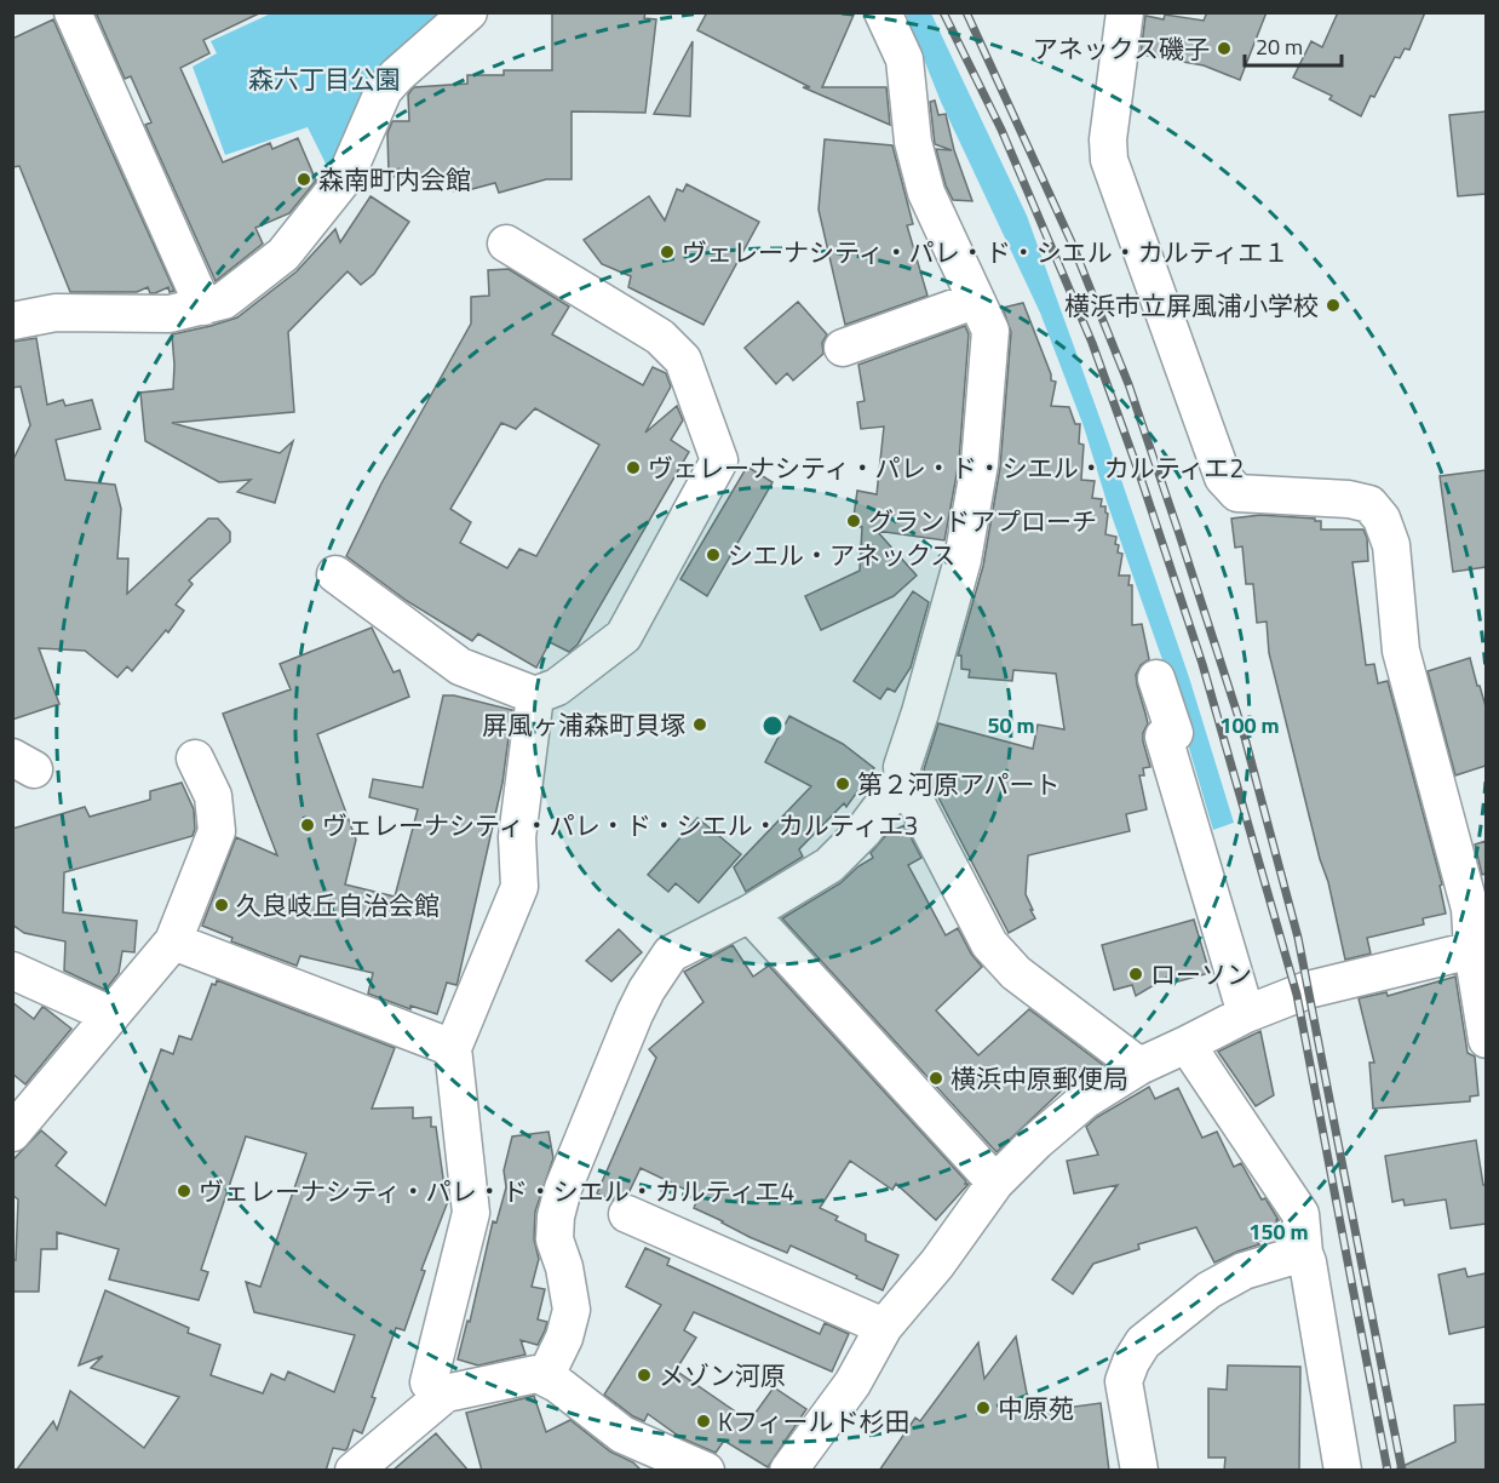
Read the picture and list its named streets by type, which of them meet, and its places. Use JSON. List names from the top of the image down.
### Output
{
  "parks": ["森六丁目公園"],
  "places": [
    "アネックス磯子",
    "森南町内会館",
    "ヴェレーナシティ・パレ・ド・シエル・カルティエ１",
    "横浜市立屏風浦小学校",
    "ヴェレーナシティ・パレ・ド・シエル・カルティエ2",
    "グランドアプローチ",
    "シエル・アネックス",
    "屏風ヶ浦森町貝塚",
    "第２河原アパート",
    "ヴェレーナシティ・パレ・ド・シエル・カルティエ3",
    "久良岐丘自治会館",
    "ローソン",
    "横浜中原郵便局",
    "ヴェレーナシティ・パレ・ド・シエル・カルティエ4",
    "メゾン河原",
    "中原苑",
    "Kフィールド杉田"
  ],
  "scale_bar": "20 m",
  "rings": ["50 m", "100 m", "150 m"]
}
